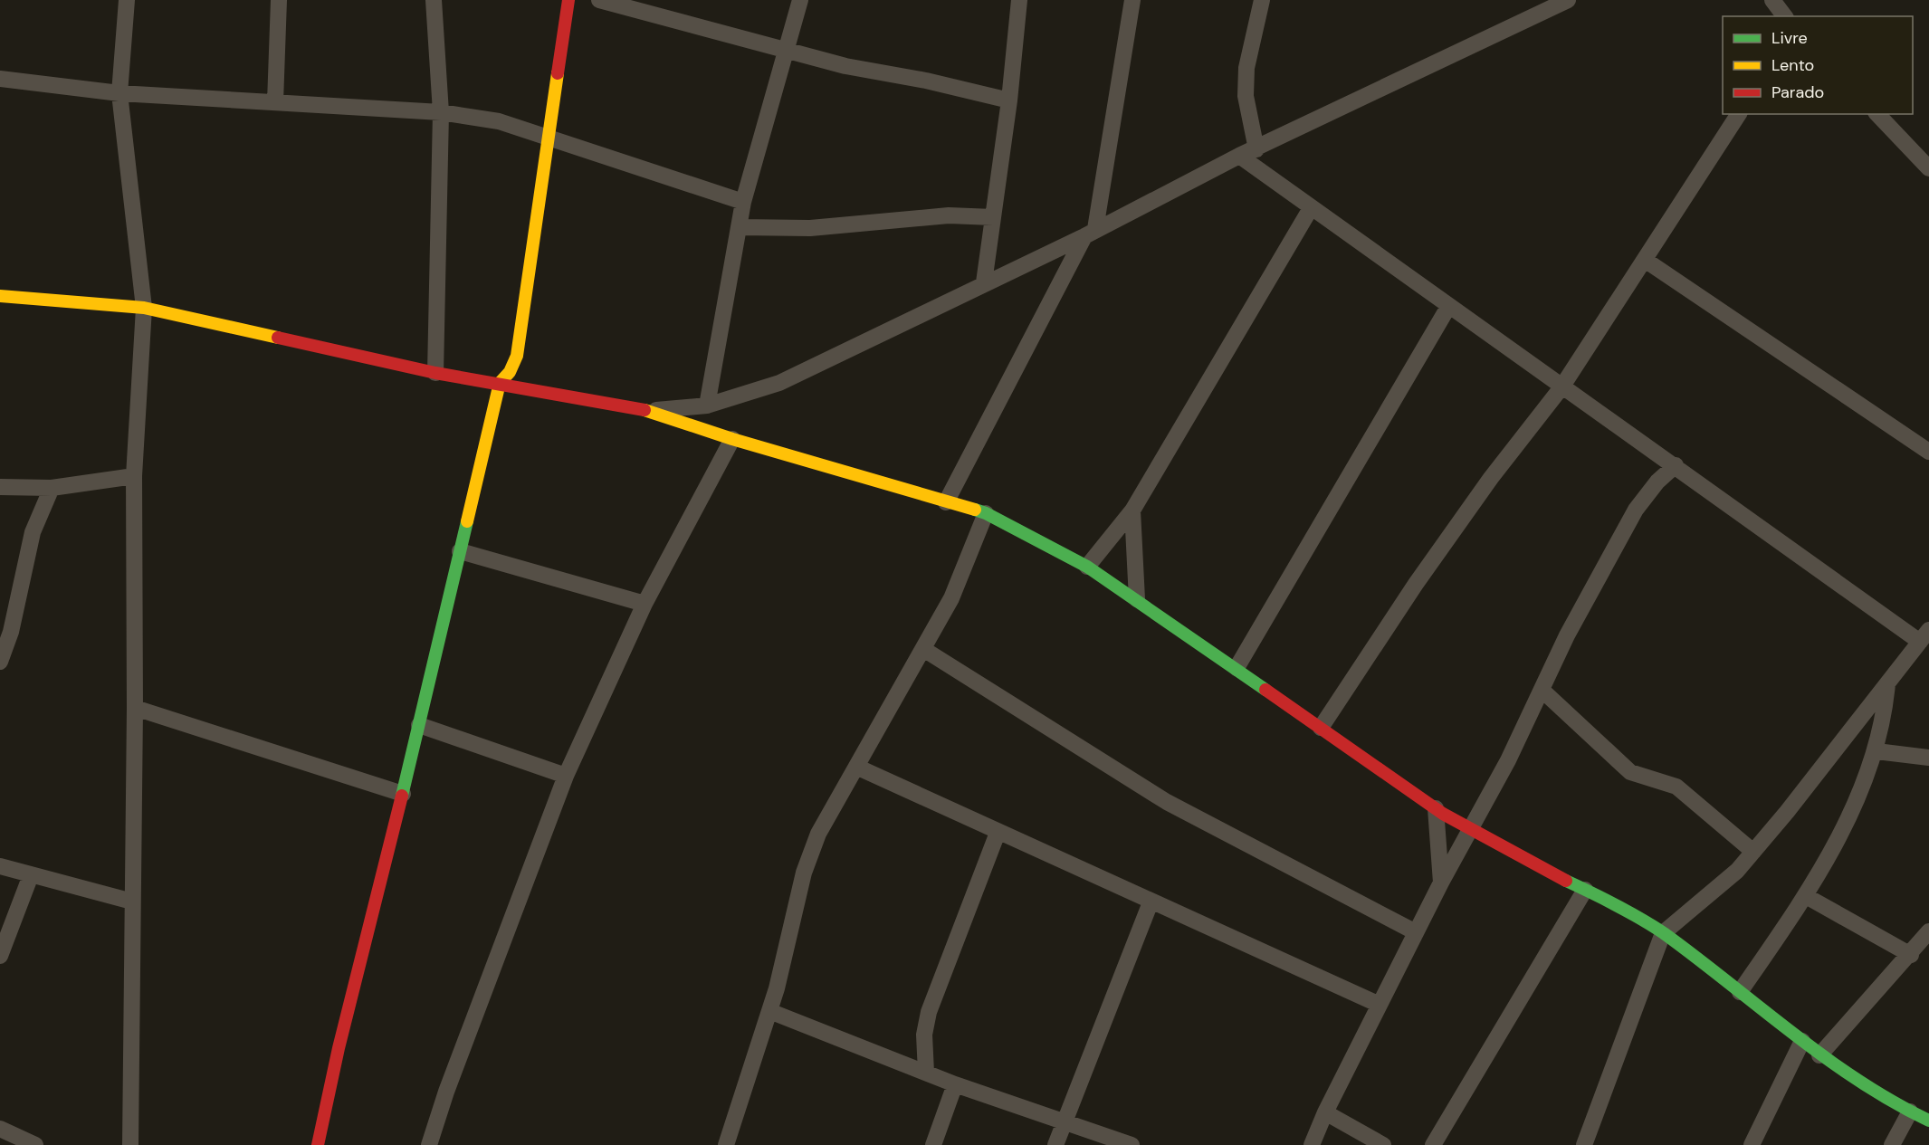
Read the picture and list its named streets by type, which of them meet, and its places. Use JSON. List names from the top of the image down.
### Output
{
  "legend": ["Livre", "Lento", "Parado"]
}
